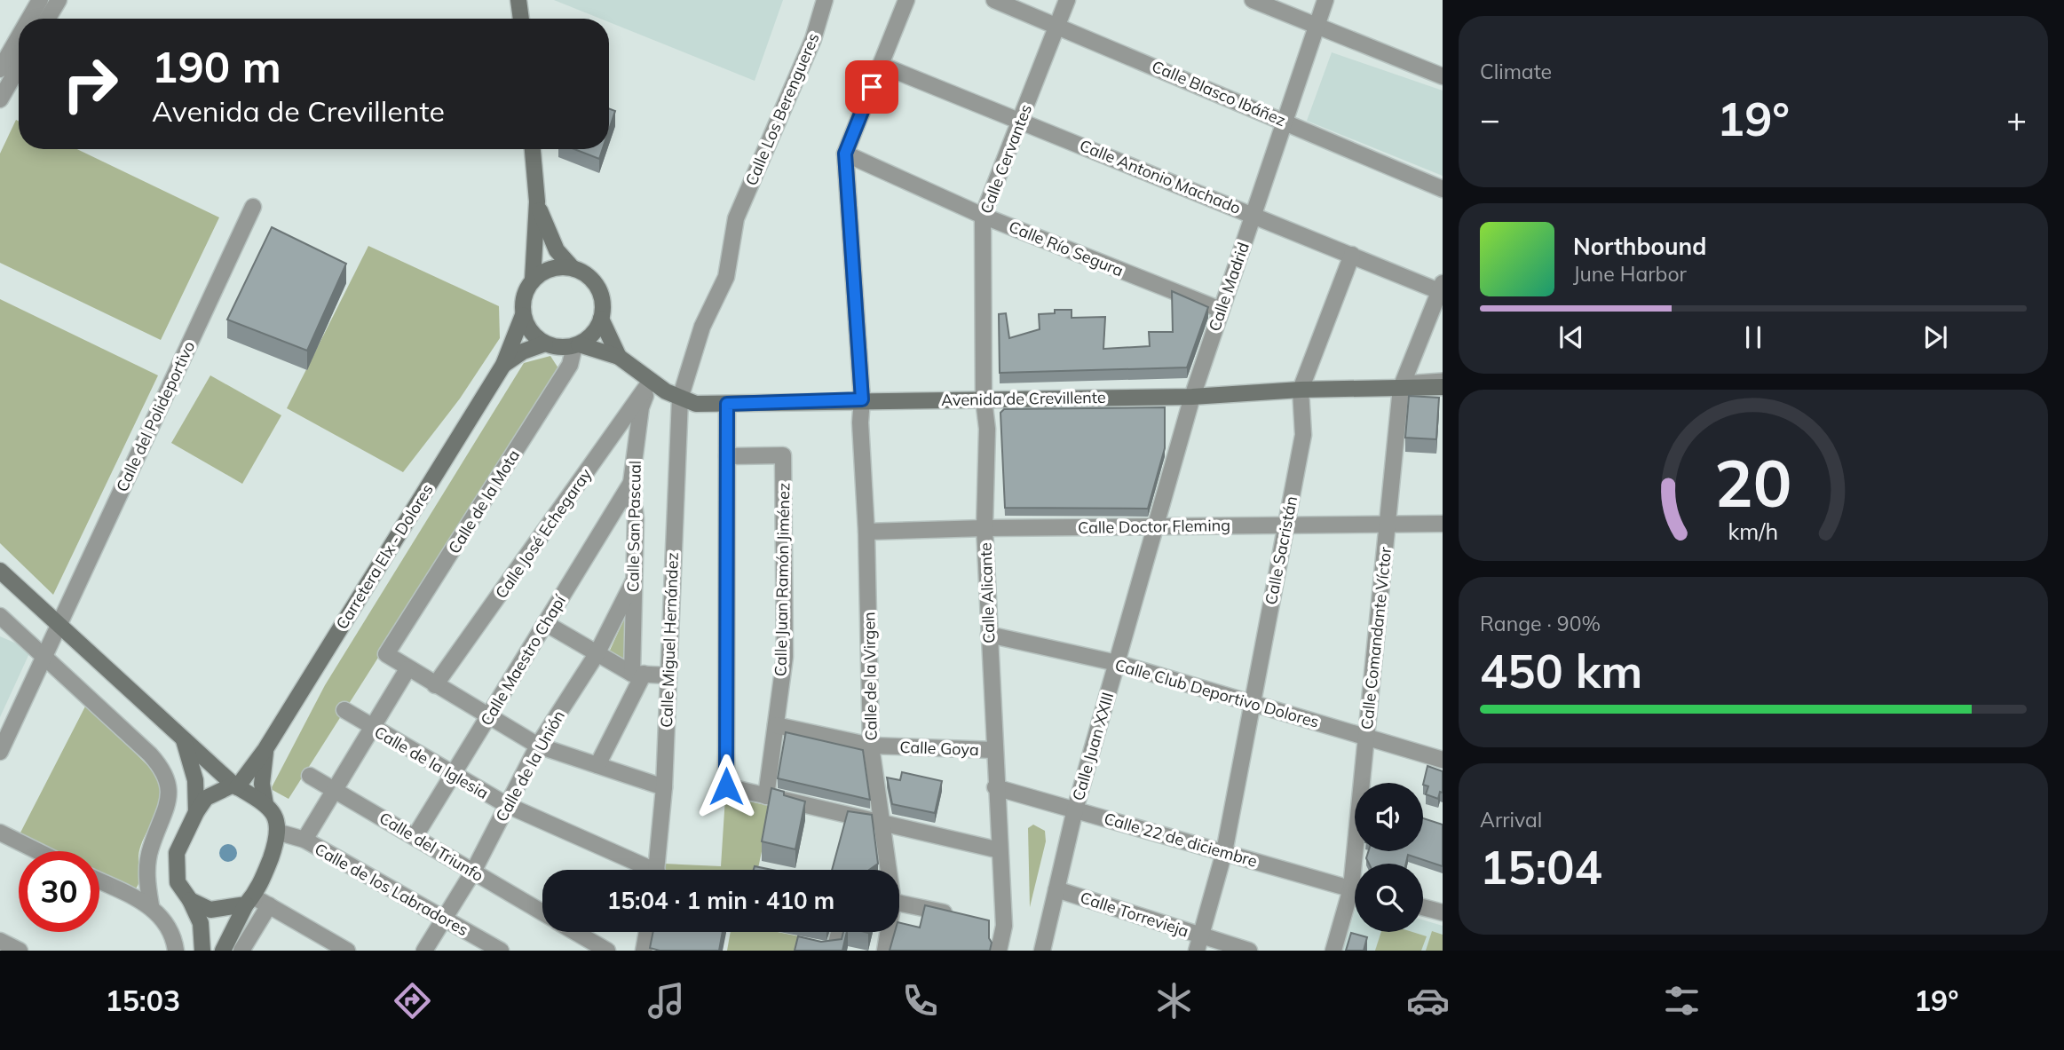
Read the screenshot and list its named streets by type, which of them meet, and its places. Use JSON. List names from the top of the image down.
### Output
{
  "streets": {
    "main road": ["Avenida de Crevillente", "Carretera Elx - Dolores"],
    "street": [
      "Calle Blasco Ibáñez",
      "Calle Los Berengueres",
      "Calle Cervantes",
      "Calle Antonio Machado",
      "Calle Río Segura",
      "Calle Madrid",
      "Calle del Polideportivo",
      "Calle de la Mota",
      "Calle San Pascual",
      "Calle Doctor Fleming",
      "Calle José Echegaray",
      "Calle Sacristán",
      "Calle Juan Ramón Jiménez",
      "Calle Alicante",
      "Calle Comandante Víctor",
      "Calle Miguel Hernández",
      "Calle Maestro Chapí",
      "Calle de la Virgen",
      "Calle Club Deportivo Dolores",
      "Calle Juan XXIII",
      "Calle Goya",
      "Calle de la Iglesia",
      "Calle de la Unión",
      "Calle 22 de diciembre",
      "Calle del Triunfo",
      "Calle de los Labradores",
      "Calle Torrevieja"
    ]
  },
  "crossings": [
    ["Calle Blasco Ibáñez", "Calle Cervantes"],
    ["Calle Blasco Ibáñez", "Calle Madrid"],
    ["Calle Los Berengueres", "Avenida de Crevillente"],
    ["Calle Los Berengueres", "Calle Miguel Hernández"],
    ["Calle Cervantes", "Calle Antonio Machado"],
    ["Calle Cervantes", "Calle Río Segura"],
    ["Calle Cervantes", "Avenida de Crevillente"],
    ["Calle Cervantes", "Calle Alicante"],
    ["Calle Antonio Machado", "Calle Madrid"],
    ["Calle Antonio Machado", "Calle Sacristán"],
    ["Calle Antonio Machado", "Calle Comandante Víctor"],
    ["Calle Río Segura", "Calle Madrid"],
    ["Calle Río Segura", "Calle de la Virgen"],
    ["Calle Madrid", "Avenida de Crevillente"],
    ["Calle Madrid", "Calle Juan XXIII"],
    ["Avenida de Crevillente", "Calle de la Mota"],
    ["Avenida de Crevillente", "Calle San Pascual"],
    ["Avenida de Crevillente", "Calle José Echegaray"],
    ["Avenida de Crevillente", "Calle Sacristán"],
    ["Avenida de Crevillente", "Carretera Elx - Dolores"],
    ["Avenida de Crevillente", "Calle Alicante"],
    ["Avenida de Crevillente", "Calle Comandante Víctor"],
    ["Avenida de Crevillente", "Calle Miguel Hernández"],
    ["Avenida de Crevillente", "Calle de la Virgen"],
    ["Avenida de Crevillente", "Calle Juan XXIII"],
    ["Calle de la Mota", "Carretera Elx - Dolores"],
    ["Calle San Pascual", "Calle José Echegaray"],
    ["Calle San Pascual", "Calle Maestro Chapí"],
    ["Calle San Pascual", "Calle de la Unión"],
    ["Calle Doctor Fleming", "Calle Sacristán"],
    ["Calle Doctor Fleming", "Calle Alicante"],
    ["Calle Doctor Fleming", "Calle Comandante Víctor"],
    ["Calle Doctor Fleming", "Calle de la Virgen"],
    ["Calle Doctor Fleming", "Calle Juan XXIII"],
    ["Calle Sacristán", "Calle Club Deportivo Dolores"],
    ["Calle Sacristán", "Calle 22 de diciembre"],
    ["Calle Sacristán", "Calle Torrevieja"],
    ["Carretera Elx - Dolores", "Calle de los Labradores"],
    ["Calle Juan Ramón Jiménez", "Calle Goya"],
    ["Calle Alicante", "Calle Club Deportivo Dolores"],
    ["Calle Alicante", "Calle Goya"],
    ["Calle Alicante", "Calle 22 de diciembre"],
    ["Calle Comandante Víctor", "Calle Club Deportivo Dolores"],
    ["Calle Maestro Chapí", "Calle de la Iglesia"],
    ["Calle Maestro Chapí", "Calle del Triunfo"],
    ["Calle de la Virgen", "Calle Goya"],
    ["Calle Club Deportivo Dolores", "Calle Juan XXIII"],
    ["Calle Juan XXIII", "Calle 22 de diciembre"],
    ["Calle Juan XXIII", "Calle Torrevieja"],
    ["Calle de la Iglesia", "Calle de la Unión"],
    ["Calle de la Unión", "Calle del Triunfo"],
    ["Calle de la Unión", "Calle de los Labradores"]
  ],
  "page": {
    "tile": [
      "Climate",
      ["Range · 90%", "450 km"],
      ["Arrival", "15:04"]
    ],
    "turn": ["190 m", "Avenida de Crevillente"],
    "heat": ["−", "19°", "+"],
    "song": ["Northbound", "June Harbor"],
    "limit": "30",
    "trip": "15:04 · 1 min · 410 m",
    "tabs": ["15:03", "19°"],
    "gauge": ["20", "km/h"]
  }
}
